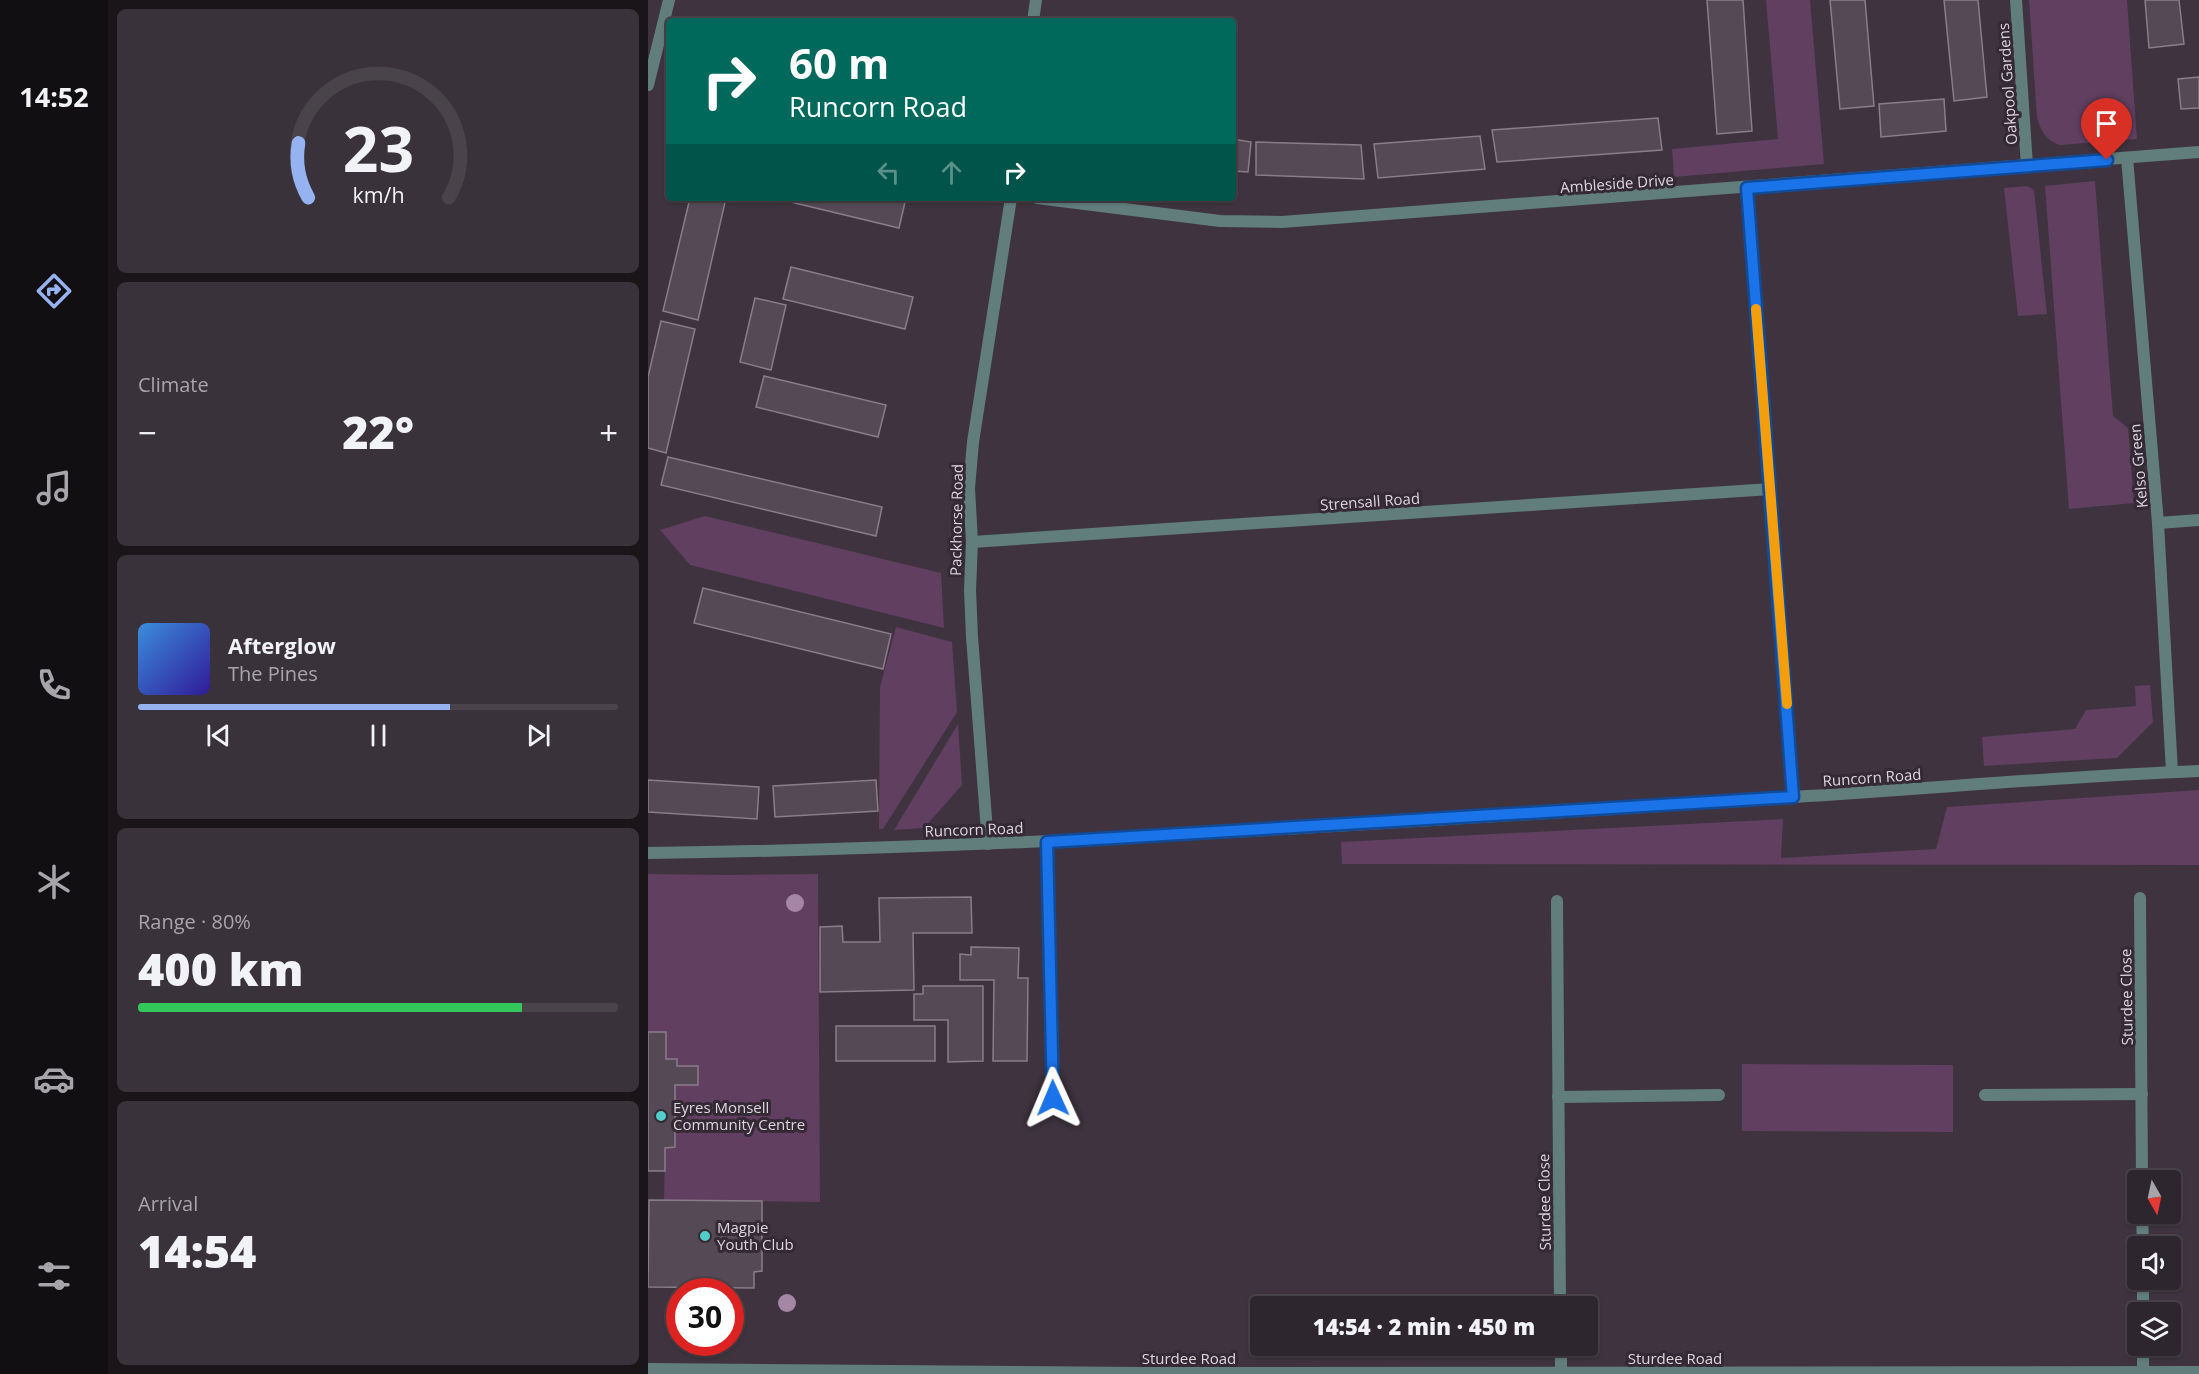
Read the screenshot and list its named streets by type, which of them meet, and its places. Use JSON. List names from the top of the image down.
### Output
{
  "streets": {
    "street": [
      "Oakpool Gardens",
      "Ambleside Drive",
      "Kelso Green",
      "Strensall Road",
      "Packhorse Road",
      "Runcorn Road",
      "Sturdee Close",
      "Sturdee Road"
    ]
  },
  "crossings": [
    ["Oakpool Gardens", "Ambleside Drive"],
    ["Ambleside Drive", "Kelso Green"],
    ["Kelso Green", "Runcorn Road"],
    ["Strensall Road", "Packhorse Road"],
    ["Packhorse Road", "Runcorn Road"]
  ],
  "places": ["Eyres Monsell Community Centre", "Magpie Youth Club"],
  "north": "bottom",
  "page": {
    "tabs": "14:52",
    "turn": ["60 m", "Runcorn Road"],
    "tile": [
      "Climate",
      ["Range · 80%", "400 km"],
      ["Arrival", "14:54"]
    ],
    "heat": ["−", "22°", "+"],
    "song": ["Afterglow", "The Pines"],
    "limit": "30",
    "trip": "14:54 · 2 min · 450 m",
    "gauge": ["23", "km/h"]
  }
}
